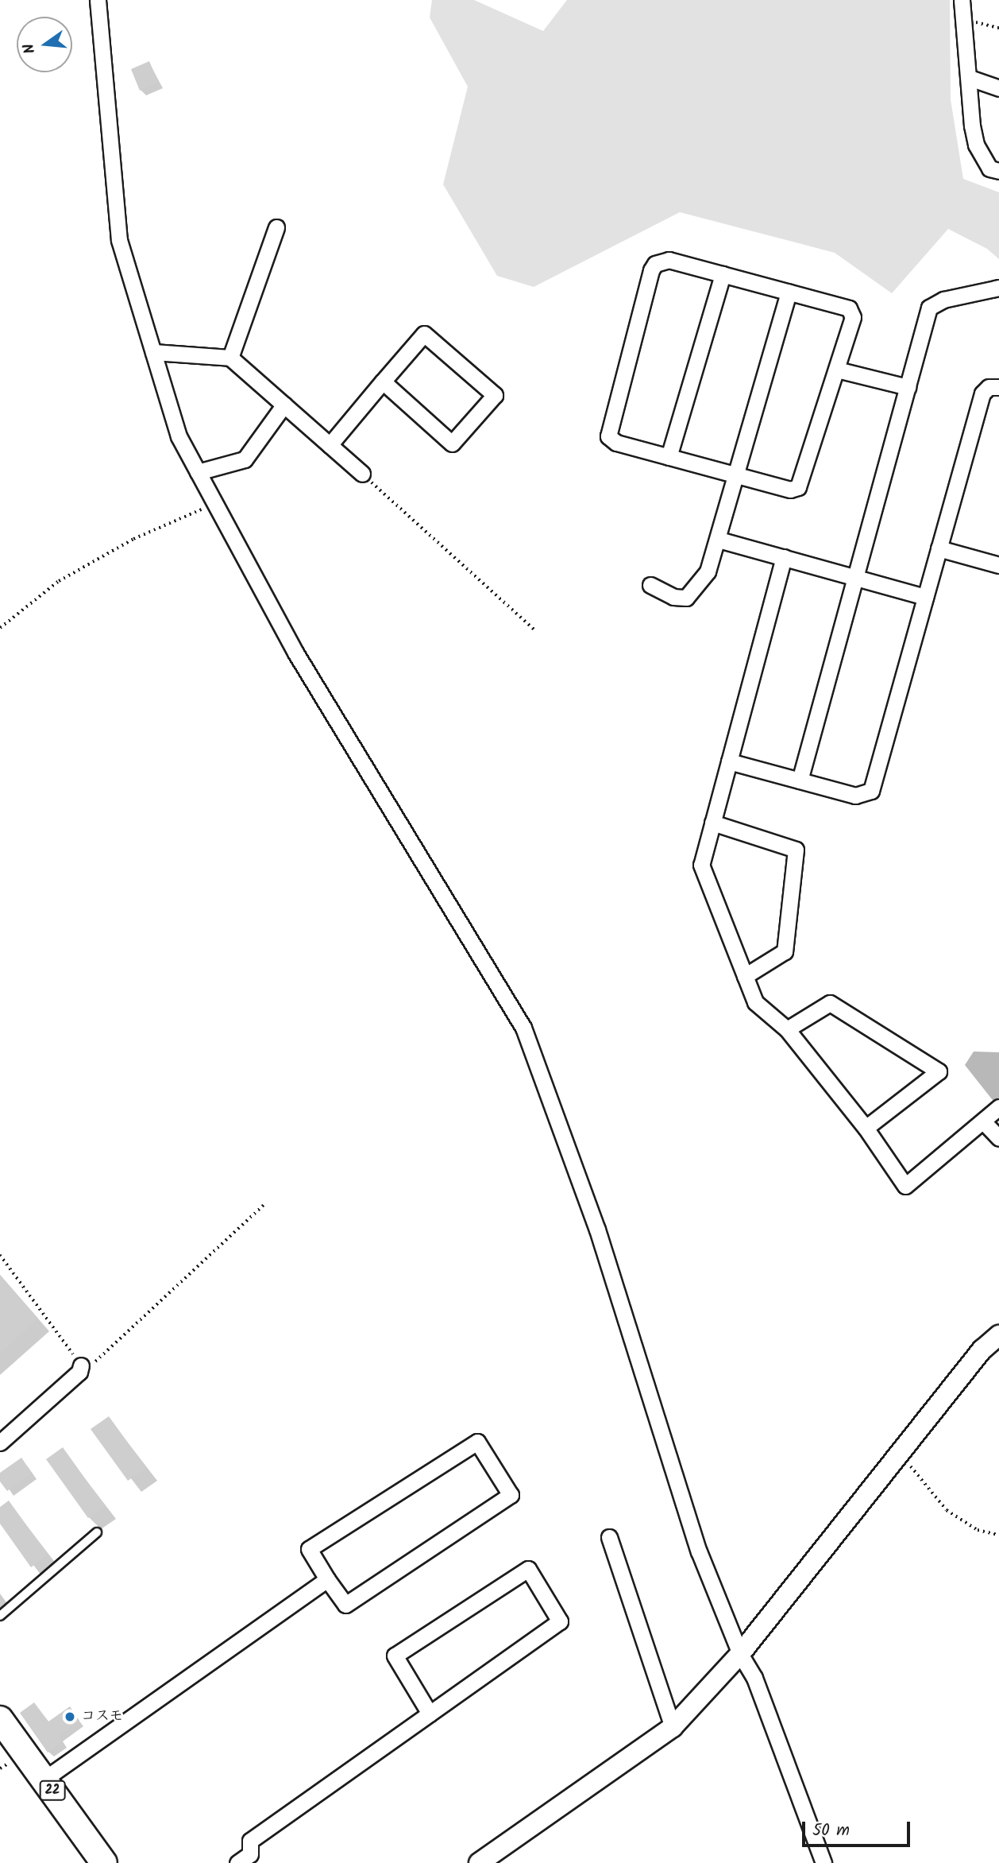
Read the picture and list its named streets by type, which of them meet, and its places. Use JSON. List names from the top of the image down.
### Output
{
  "streets": {
    "main road": ["22"]
  },
  "places": ["コスモ"],
  "scale_bar": "50 m",
  "north": "left"
}
